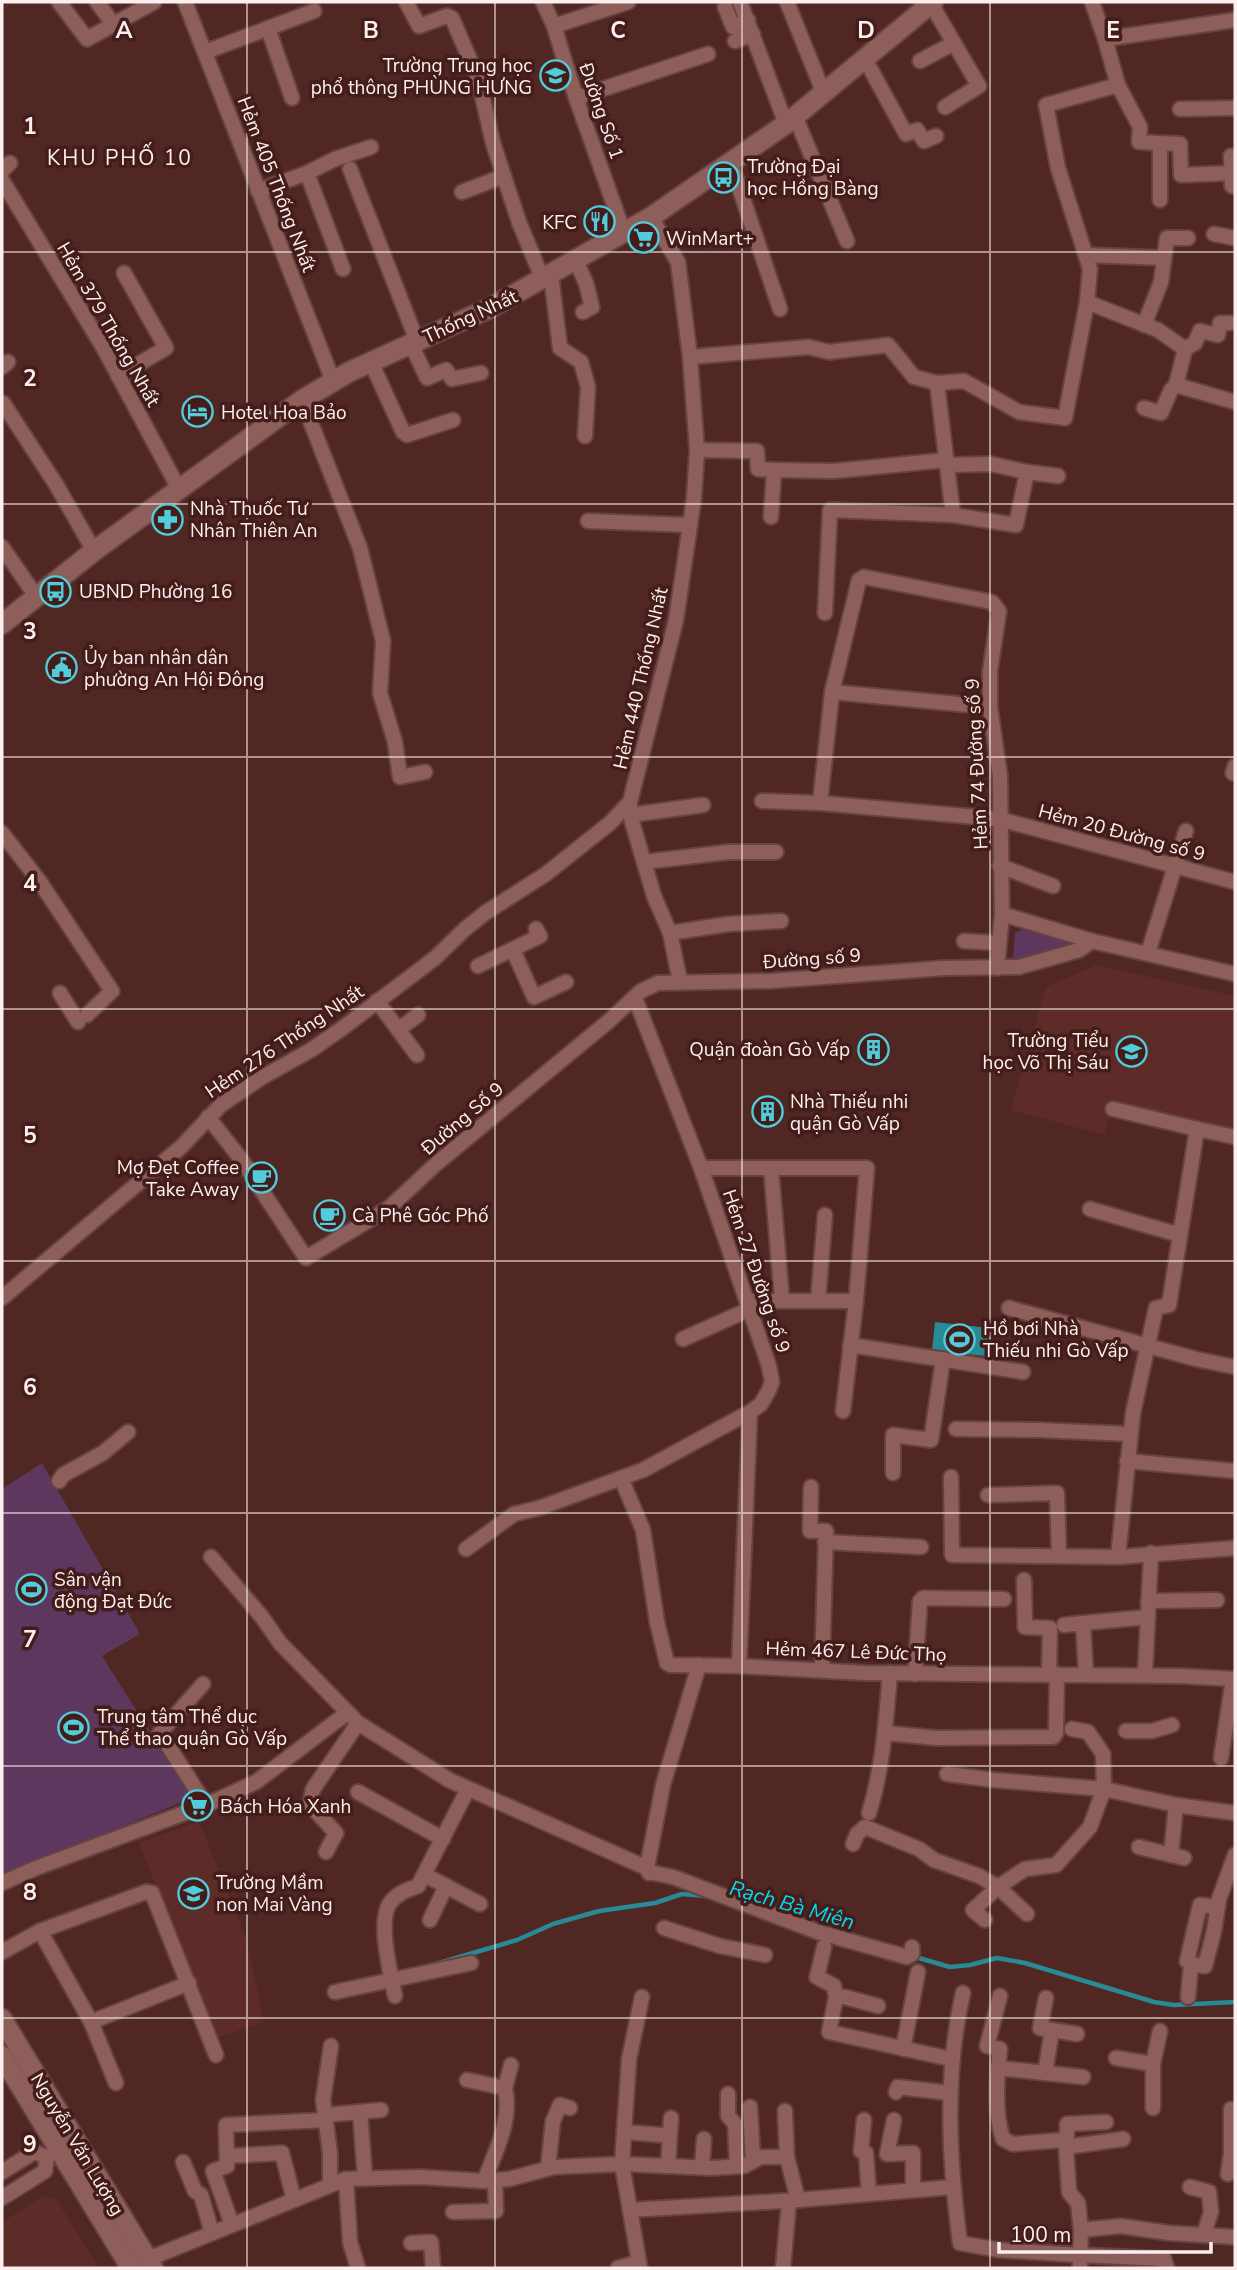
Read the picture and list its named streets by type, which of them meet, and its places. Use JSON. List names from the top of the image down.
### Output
{
  "streets": {
    "main road": ["Thống Nhất", "Nguyễn Văn Lượng"],
    "street": [
      "Đường Số 1",
      "Hẻm 405 Thống Nhất",
      "Hẻm 379 Thống Nhất",
      "Hẻm 440 Thống Nhất",
      "Hẻm 74 Đường số 9",
      "Hẻm 20 Đường số 9",
      "Đường số 9",
      "Hẻm 276 Thống Nhất",
      "Đường Số 9",
      "Hẻm 27 Đường số 9",
      "Hẻm 467 Lê Đức Thọ"
    ]
  },
  "crossings": [
    ["Đường Số 1", "Thống Nhất"],
    ["Hẻm 405 Thống Nhất", "Thống Nhất"],
    ["Thống Nhất", "Hẻm 379 Thống Nhất"],
    ["Thống Nhất", "Hẻm 440 Thống Nhất"],
    ["Hẻm 440 Thống Nhất", "Hẻm 276 Thống Nhất"],
    ["Hẻm 74 Đường số 9", "Hẻm 20 Đường số 9"],
    ["Đường số 9", "Đường Số 9"],
    ["Đường số 9", "Hẻm 27 Đường số 9"],
    ["Hẻm 276 Thống Nhất", "Đường Số 9"],
    ["Đường Số 9", "Hẻm 27 Đường số 9"],
    ["Hẻm 27 Đường số 9", "Hẻm 467 Lê Đức Thọ"]
  ],
  "districts": ["KHU PHỐ 10"],
  "water": ["Rạch Bà Miên"],
  "places": {
    "school or university": ["Trường Trung học phổ thông PHÙNG HƯNG", "Trường Tiểu học Võ Thị Sáu", "Trường Mầm non Mai Vàng"],
    "bus stop": ["Trường Đại học Hồng Bàng", "UBND Phường 16"],
    "restaurant": ["KFC"],
    "supermarket": ["WinMart+", "Bách Hóa Xanh"],
    "hotel": ["Hotel Hoa Bảo"],
    "pharmacy": ["Nhà Thuốc Tư Nhân Thiên An"],
    "public building": ["Ủy ban nhân dân phường An Hội Đông"],
    "building": ["Quận đoàn Gò Vấp", "Nhà Thiếu nhi quận Gò Vấp"],
    "cafe": ["Mợ Đẹt Coffee Take Away", "Cà Phê Góc Phố"],
    "sports": ["Hồ bơi Nhà Thiếu nhi Gò Vấp", "Sân vận động Đạt Đức", "Trung tâm Thể dục Thể thao quận Gò Vấp"]
  },
  "scale_bar": "100 m",
  "grid": {
    "columns": [
      "A",
      "B",
      "C",
      "D",
      "E"
    ],
    "rows": [
      "1",
      "2",
      "3",
      "4",
      "5",
      "6",
      "7",
      "8",
      "9"
    ]
  }
}
